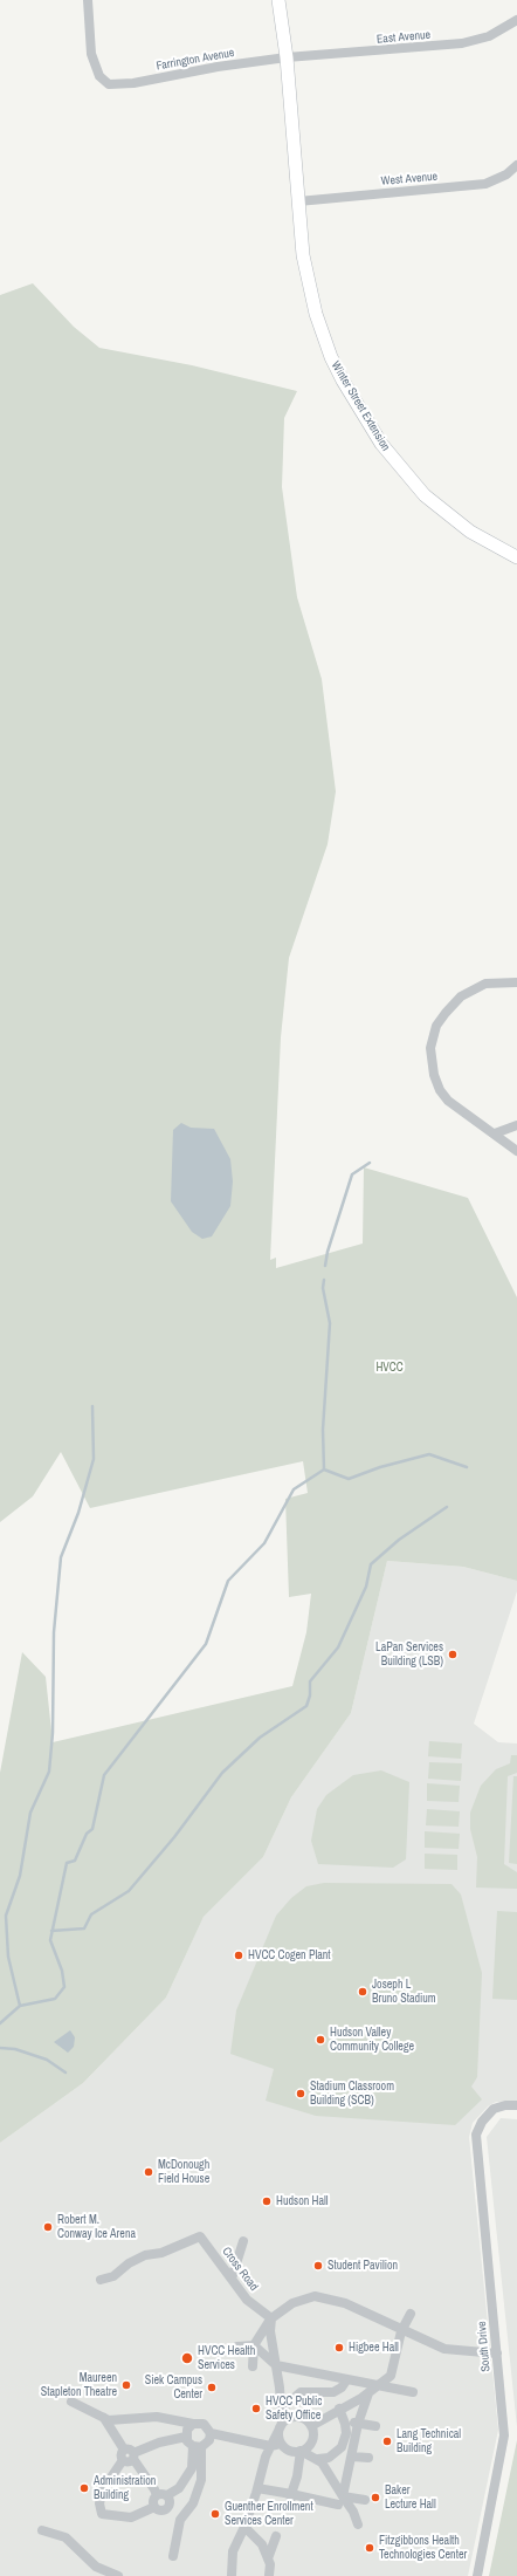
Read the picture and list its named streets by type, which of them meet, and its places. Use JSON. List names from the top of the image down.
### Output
{
  "streets": {
    "main road": ["Winter Street Extension"],
    "street": [
      "East Avenue",
      "Farrington Avenue",
      "West Avenue",
      "Cross Road",
      "South Drive"
    ]
  },
  "crossings": [
    ["East Avenue", "Farrington Avenue"],
    ["East Avenue", "Winter Street Extension"],
    ["Farrington Avenue", "Winter Street Extension"],
    ["West Avenue", "Winter Street Extension"]
  ],
  "parks": ["HVCC"],
  "places": [
    "LaPan Services Building (LSB)",
    "HVCC Cogen Plant",
    "Joseph L Bruno Stadium",
    "Hudson Valley Community College",
    "Stadium Classroom Building (SCB)",
    "McDonough Field House",
    "Hudson Hall",
    "Robert M. Conway Ice Arena",
    "Student Pavilion",
    "Higbee Hall",
    "HVCC Health Services",
    "Maureen Stapleton Theatre",
    "Siek Campus Center",
    "HVCC Public Safety Office",
    "Lang Technical Building",
    "Administration Building",
    "Baker Lecture Hall",
    "Guenther Enrollment Services Center",
    "Fitzgibbons Health Technologies Center"
  ]
}
